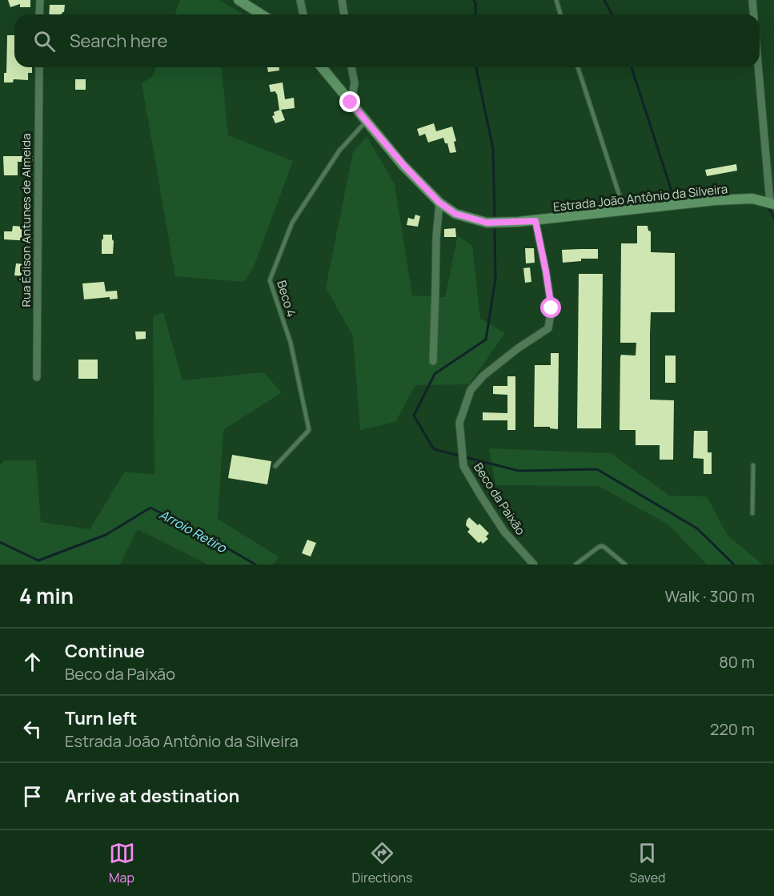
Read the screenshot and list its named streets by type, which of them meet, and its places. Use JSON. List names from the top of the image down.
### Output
{
  "streets": {
    "main road": ["Estrada João Antônio da Silveira"],
    "street": ["Rua Édison Antunes de Almeida", "Beco da Paixão"],
    "lane": ["Beco 4"]
  },
  "crossings": [
    ["Estrada João Antônio da Silveira", "Beco 4"],
    ["Estrada João Antônio da Silveira", "Beco da Paixão"]
  ],
  "water": ["Arroio Retiro"],
  "page": {
    "search": "Search here",
    "heading": ["4 min", "Walk · 300 m"],
    "list": [
      ["Continue", "Beco da Paixão", "80 m"],
      ["Turn left", "Estrada João Antônio da Silveira", "220 m"],
      "Arrive at destination"
    ],
    "nav": ["Map", "Directions", "Saved"]
  }
}
